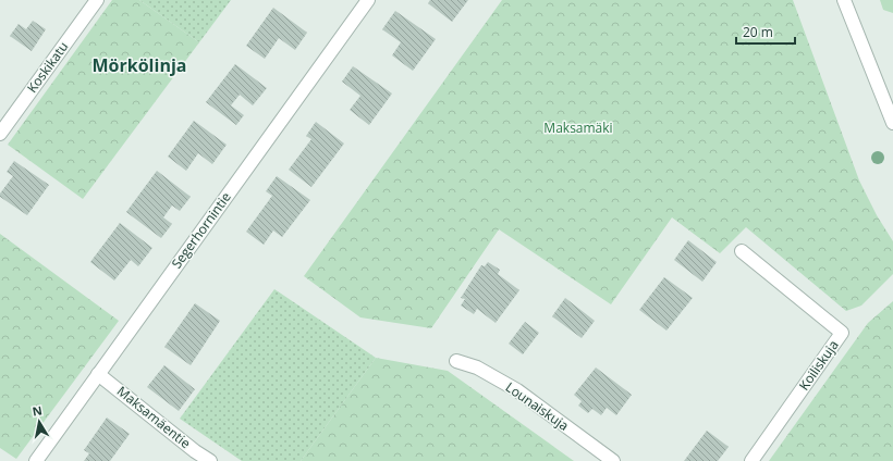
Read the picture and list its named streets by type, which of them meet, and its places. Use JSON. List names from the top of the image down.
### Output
{
  "streets": {
    "street": [
      "Koskikatu",
      "Segerhornintie",
      "Koiliskuja",
      "Lounaiskuja",
      "Maksamäentie"
    ]
  },
  "crossings": [
    ["Segerhornintie", "Maksamäentie"]
  ],
  "districts": ["Mörkölinja"],
  "parks": ["Maksamäki"],
  "scale_bar": "20 m",
  "north": "top"
}
